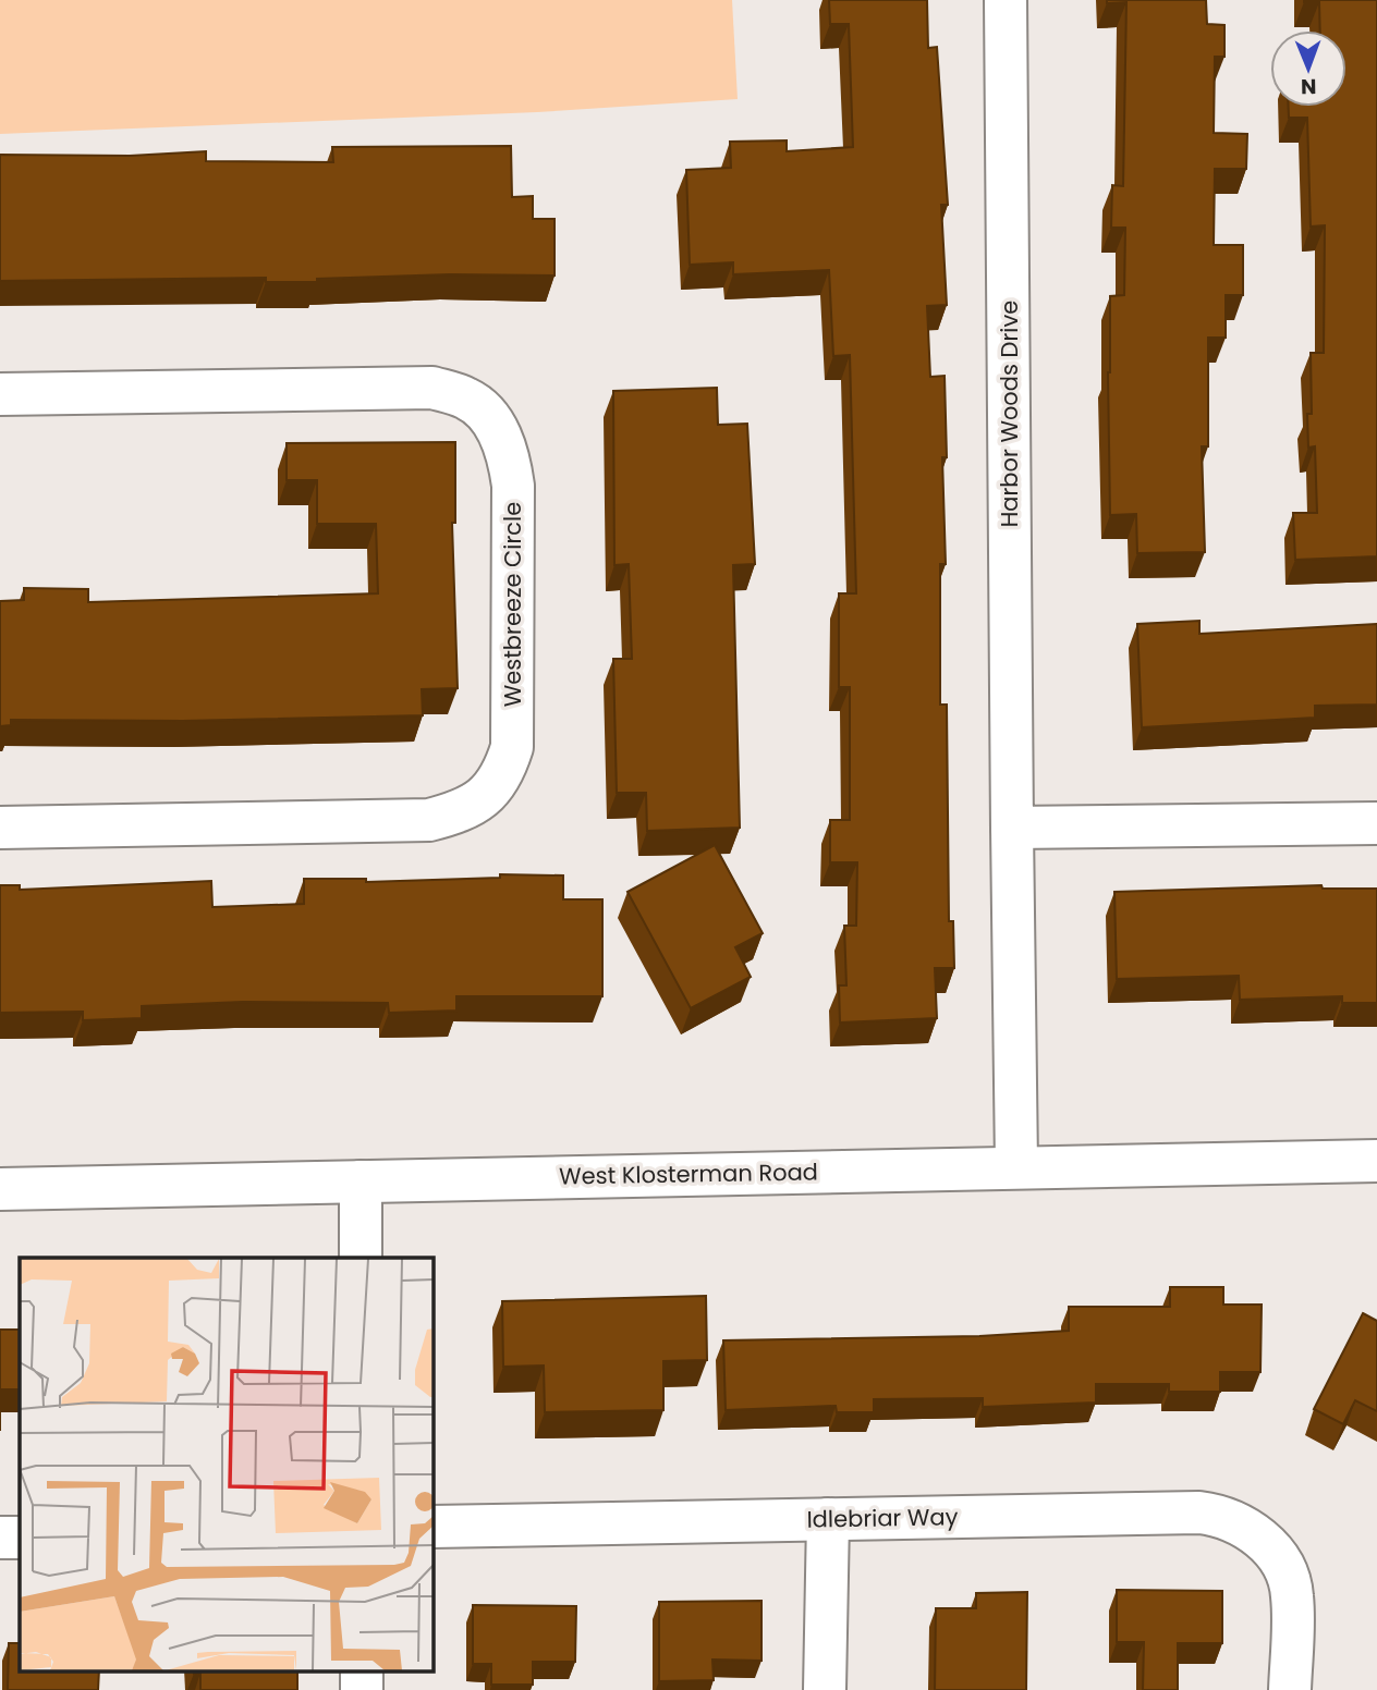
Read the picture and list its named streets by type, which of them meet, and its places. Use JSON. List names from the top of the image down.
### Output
{
  "streets": {
    "street": [
      "Harbor Woods Drive",
      "Westbreeze Circle",
      "West Klosterman Road",
      "Idlebriar Way"
    ]
  },
  "crossings": [
    ["Harbor Woods Drive", "West Klosterman Road"]
  ],
  "north": "bottom"
}
